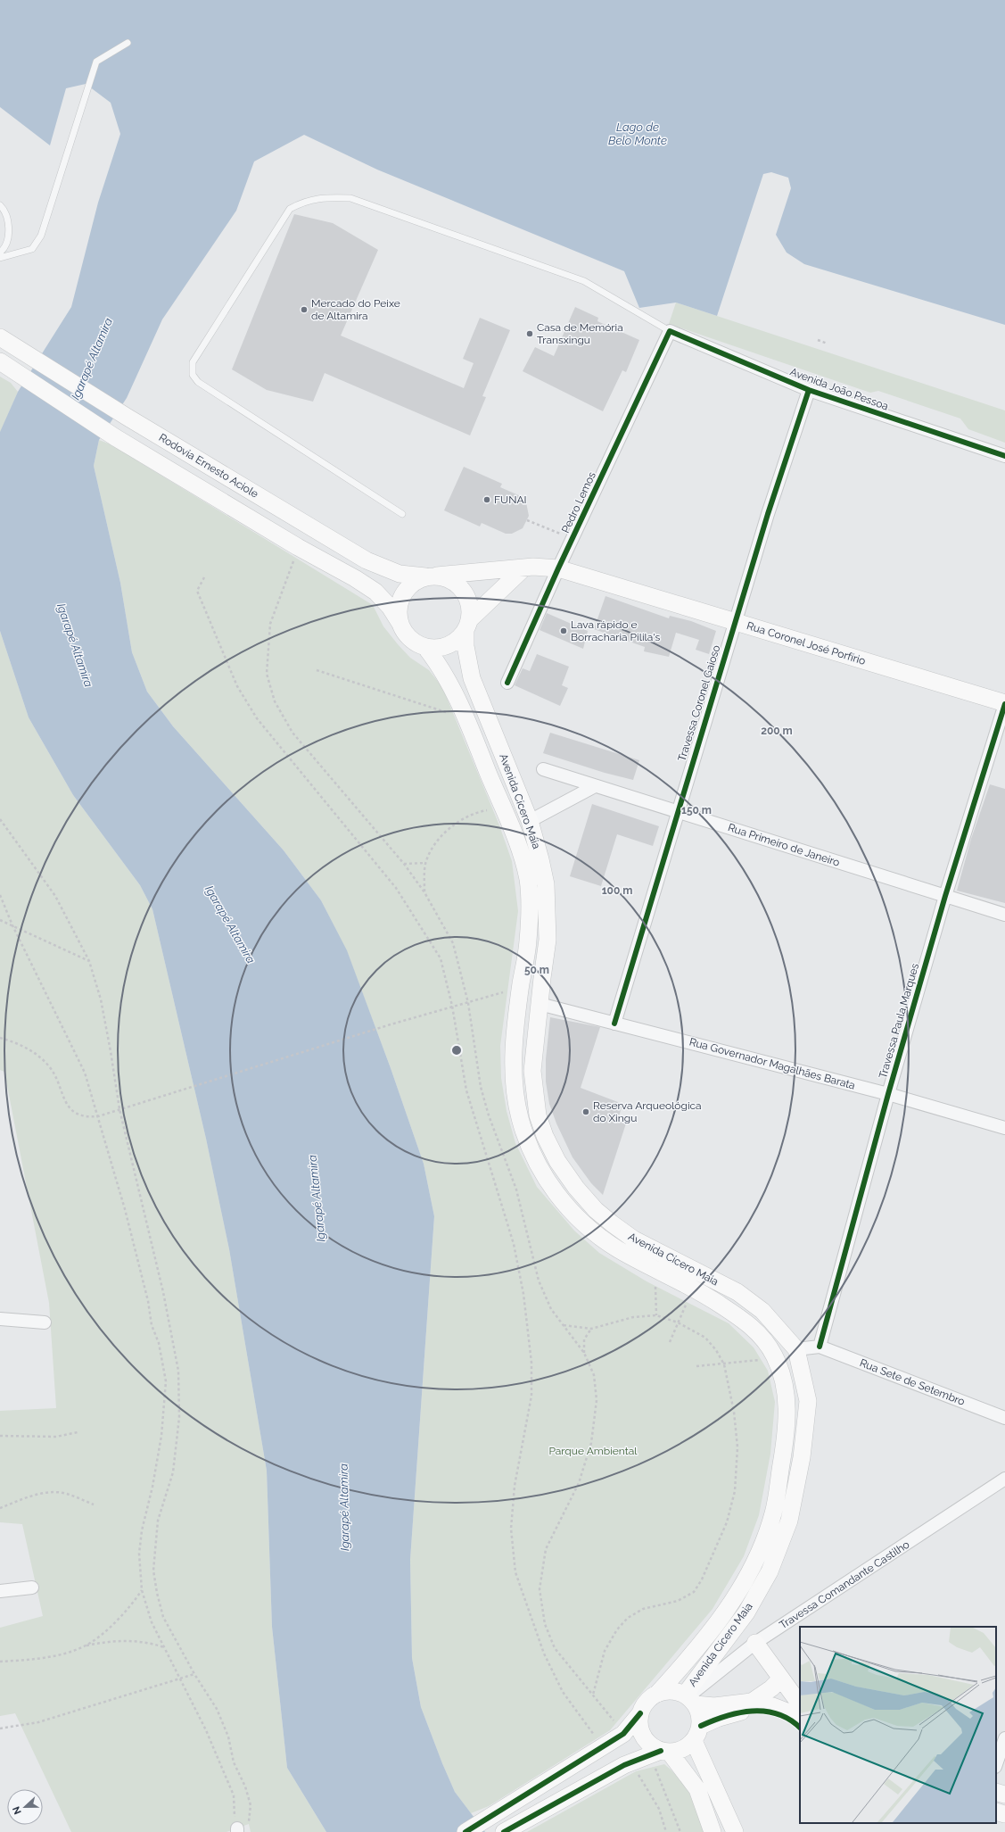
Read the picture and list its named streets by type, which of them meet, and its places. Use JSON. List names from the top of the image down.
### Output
{
  "streets": {
    "main road": ["Rodovia Ernesto Aciole", "Rua Coronel José Porfírio", "Avenida Cícero Maia"],
    "street": [
      "Avenida João Pessoa",
      "Pedro Lemos",
      "Travessa Coronel Gaioso",
      "Rua Primeiro de Janeiro",
      "Travessa Paula Marques",
      "Rua Governador Magalhães Barata",
      "Rua Sete de Setembro",
      "Travessa Comandante Castilho"
    ]
  },
  "crossings": [
    ["Avenida João Pessoa", "Pedro Lemos"],
    ["Avenida João Pessoa", "Travessa Coronel Gaioso"],
    ["Rodovia Ernesto Aciole", "Rua Coronel José Porfírio"],
    ["Rodovia Ernesto Aciole", "Avenida Cícero Maia"],
    ["Pedro Lemos", "Rua Coronel José Porfírio"],
    ["Rua Coronel José Porfírio", "Travessa Coronel Gaioso"],
    ["Rua Coronel José Porfírio", "Avenida Cícero Maia"],
    ["Rua Coronel José Porfírio", "Travessa Paula Marques"],
    ["Travessa Coronel Gaioso", "Rua Primeiro de Janeiro"],
    ["Travessa Coronel Gaioso", "Rua Governador Magalhães Barata"],
    ["Avenida Cícero Maia", "Rua Governador Magalhães Barata"],
    ["Avenida Cícero Maia", "Travessa Comandante Castilho"],
    ["Rua Primeiro de Janeiro", "Travessa Paula Marques"],
    ["Travessa Paula Marques", "Rua Governador Magalhães Barata"],
    ["Travessa Paula Marques", "Rua Sete de Setembro"]
  ],
  "water": ["Lago de Belo Monte", "Igarapé Altamira"],
  "parks": ["Parque Ambiental"],
  "places": [
    "Mercado do Peixe de Altamira",
    "Casa de Memória Transxingu",
    "FUNAI",
    "Lava rápido e Borracharia Pilila's",
    "Reserva Arqueológica do Xingu"
  ],
  "north": "left",
  "rings": [
    "200 m",
    "150 m",
    "100 m",
    "50 m"
  ]
}
